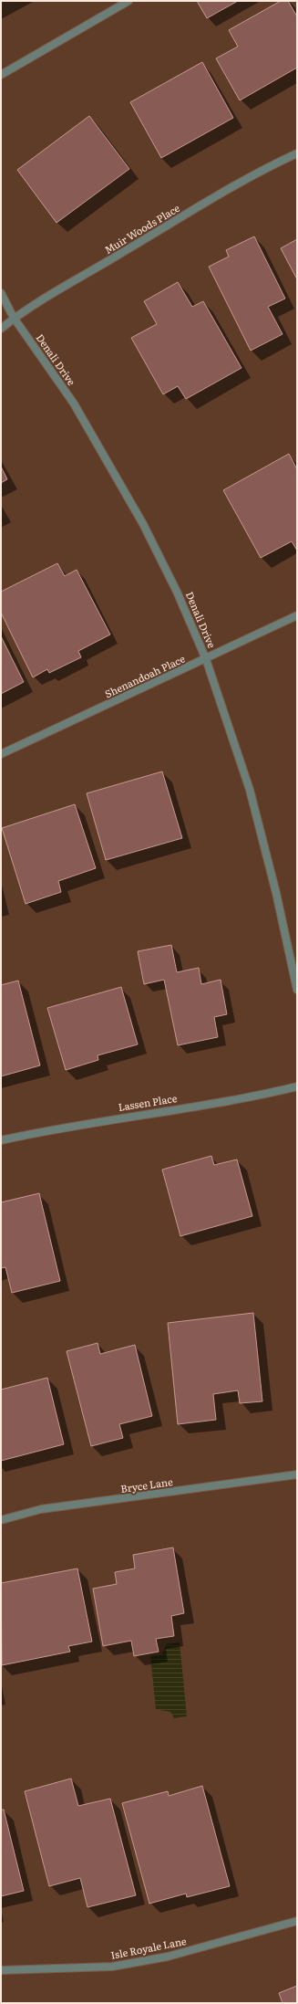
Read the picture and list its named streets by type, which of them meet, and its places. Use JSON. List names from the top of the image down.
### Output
{
  "streets": {
    "street": [
      "Muir Woods Place",
      "Denali Drive",
      "Shenandoah Place",
      "Lassen Place",
      "Bryce Lane",
      "Isle Royale Lane"
    ]
  },
  "crossings": [
    ["Muir Woods Place", "Denali Drive"],
    ["Denali Drive", "Shenandoah Place"]
  ]
}
